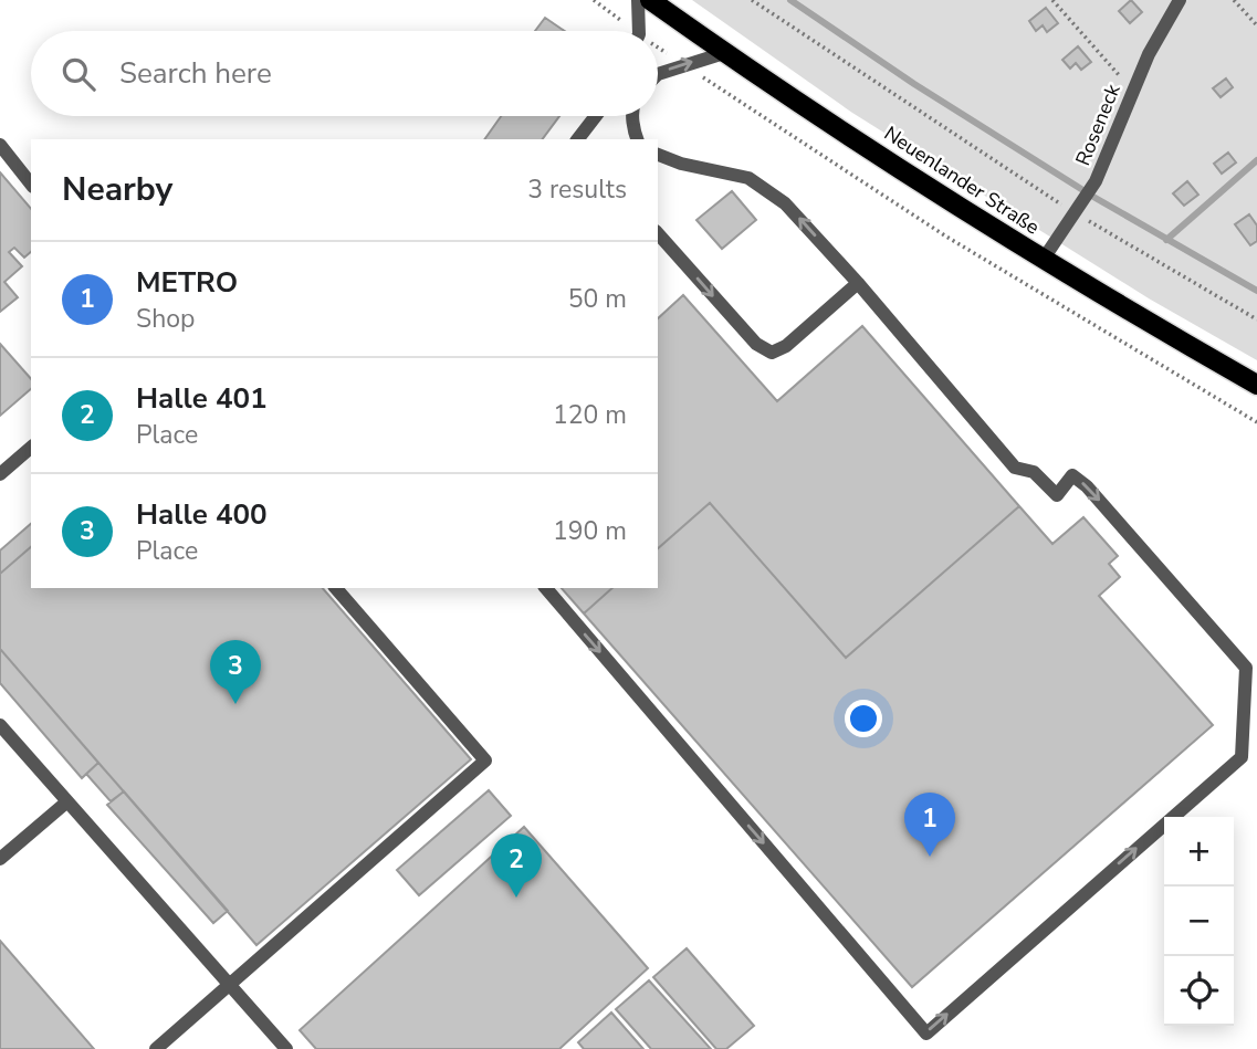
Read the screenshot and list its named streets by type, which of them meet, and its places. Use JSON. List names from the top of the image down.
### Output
{
  "streets": {
    "main road": ["Neuenlander Straße"],
    "lane": ["Roseneck"]
  },
  "crossings": [
    ["Roseneck", "Neuenlander Straße"]
  ],
  "page": {
    "search": "Search here",
    "heading": ["Nearby", "3 results"],
    "list": [
      {
        "mark": "1",
        "name": "METRO",
        "note": "Shop",
        "value": "50 m"
      },
      {
        "mark": "2",
        "name": "Halle 401",
        "note": "Place",
        "value": "120 m"
      },
      {
        "mark": "3",
        "name": "Halle 400",
        "note": "Place",
        "value": "190 m"
      }
    ],
    "pins": ["3", "1", "2"],
    "map_buttons": ["+", "−"]
  }
}
